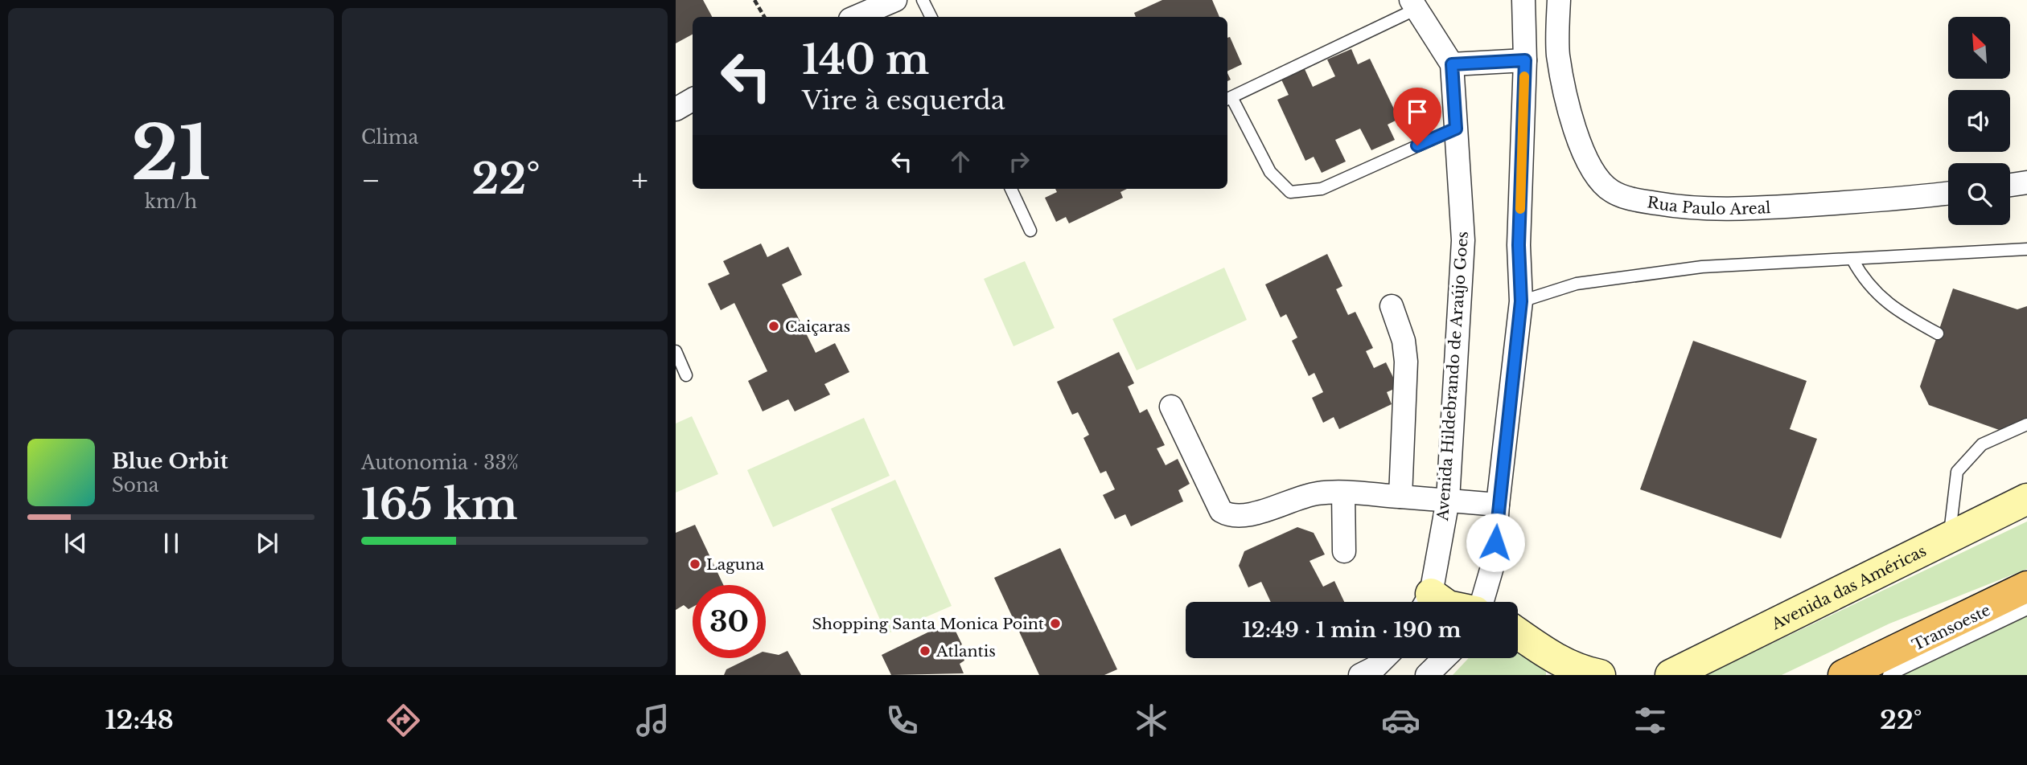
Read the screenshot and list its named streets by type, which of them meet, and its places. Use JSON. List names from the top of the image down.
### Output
{
  "streets": {
    "main road": ["Avenida das Américas"],
    "street": ["Rua Paulo Areal", "Avenida Hildebrando de Araújo Goes"],
    "lane": ["Transoeste"]
  },
  "places": [
    "Caiçaras",
    "Laguna",
    "Shopping Santa Monica Point",
    "Atlantis"
  ],
  "north": "top left",
  "page": {
    "tile": [
      ["21", "km/h"],
      "Clima",
      ["Autonomia · 33%", "165 km"]
    ],
    "turn": ["140 m", "Vire à esquerda"],
    "heat": ["−", "22°", "+"],
    "song": ["Blue Orbit", "Sona"],
    "limit": "30",
    "trip": "12:49 · 1 min · 190 m",
    "tabs": ["12:48", "22°"]
  }
}
